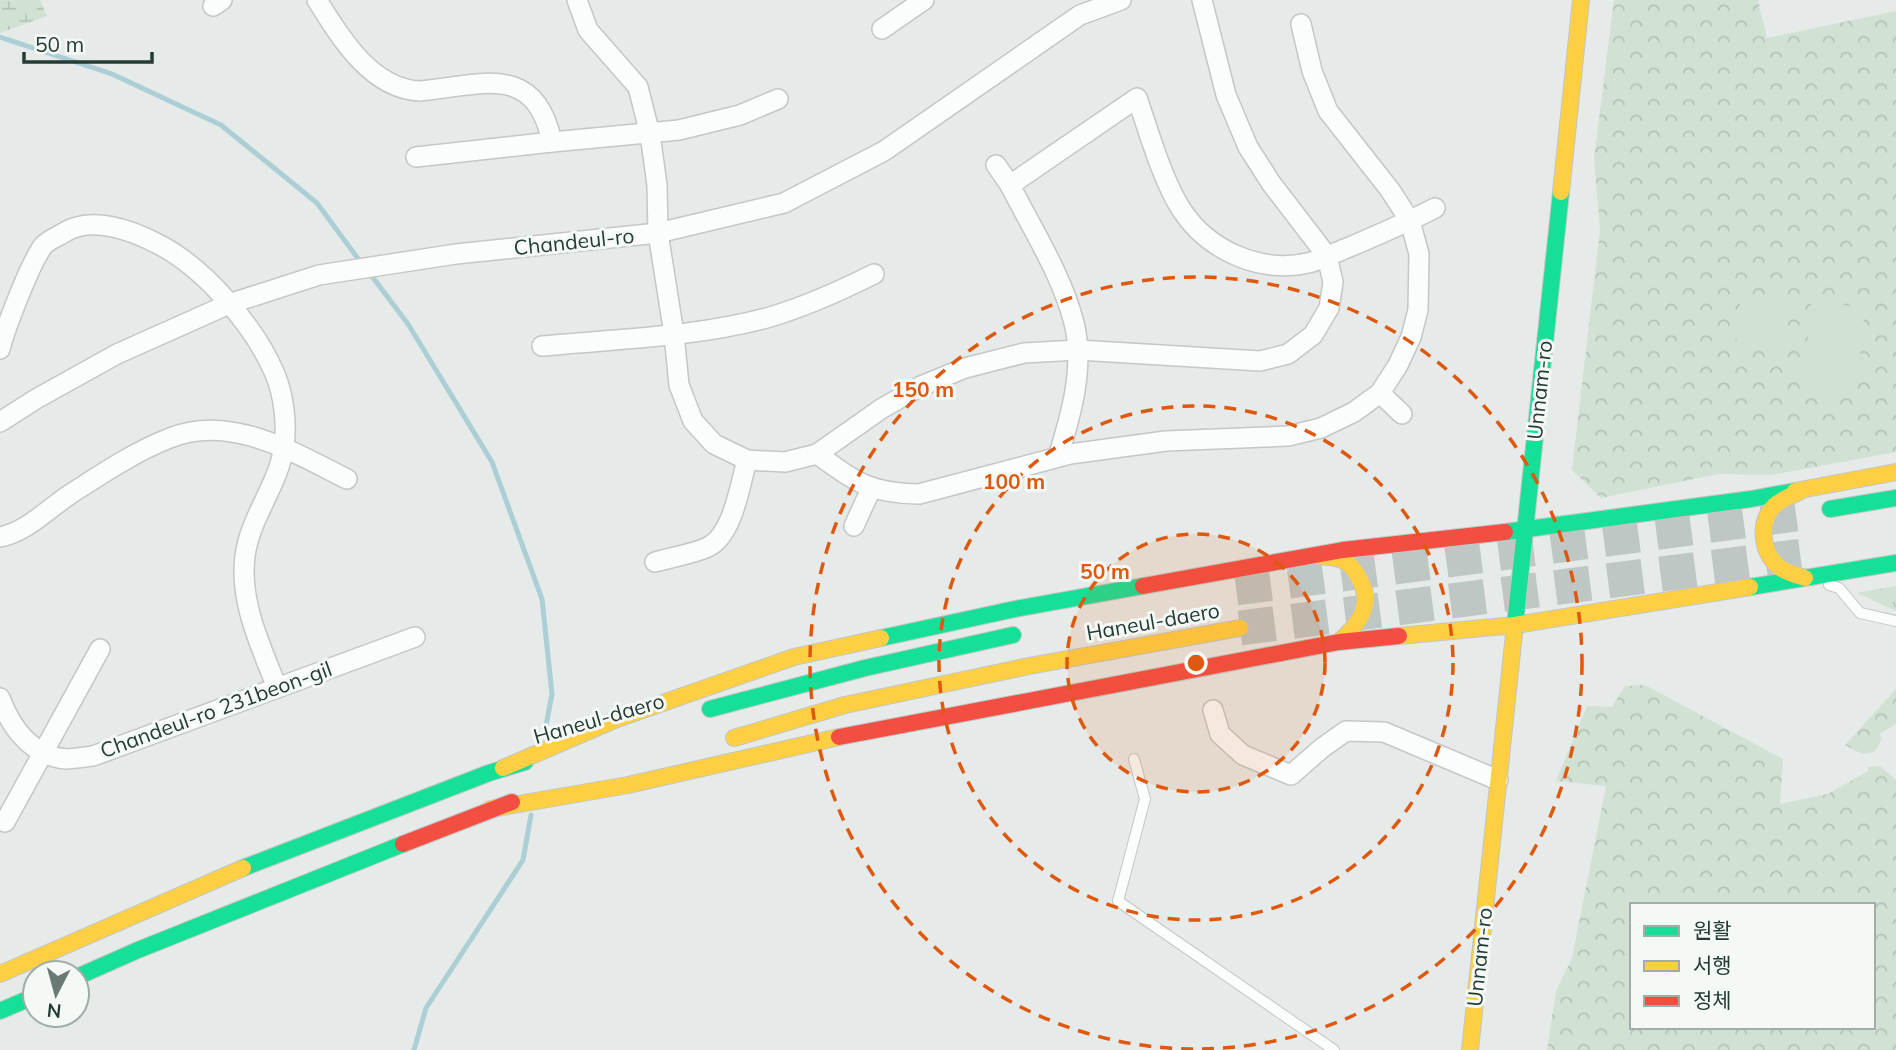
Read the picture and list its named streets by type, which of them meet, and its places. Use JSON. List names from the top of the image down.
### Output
{
  "streets": {
    "main road": ["Unnam-ro", "Haneul-daero"],
    "street": ["Chandeul-ro", "Chandeul-ro 231beon-gil"]
  },
  "legend": ["원활", "서행", "정체"],
  "scale_bar": "50 m",
  "north": "bottom",
  "rings": ["150 m", "100 m", "50 m"]
}
